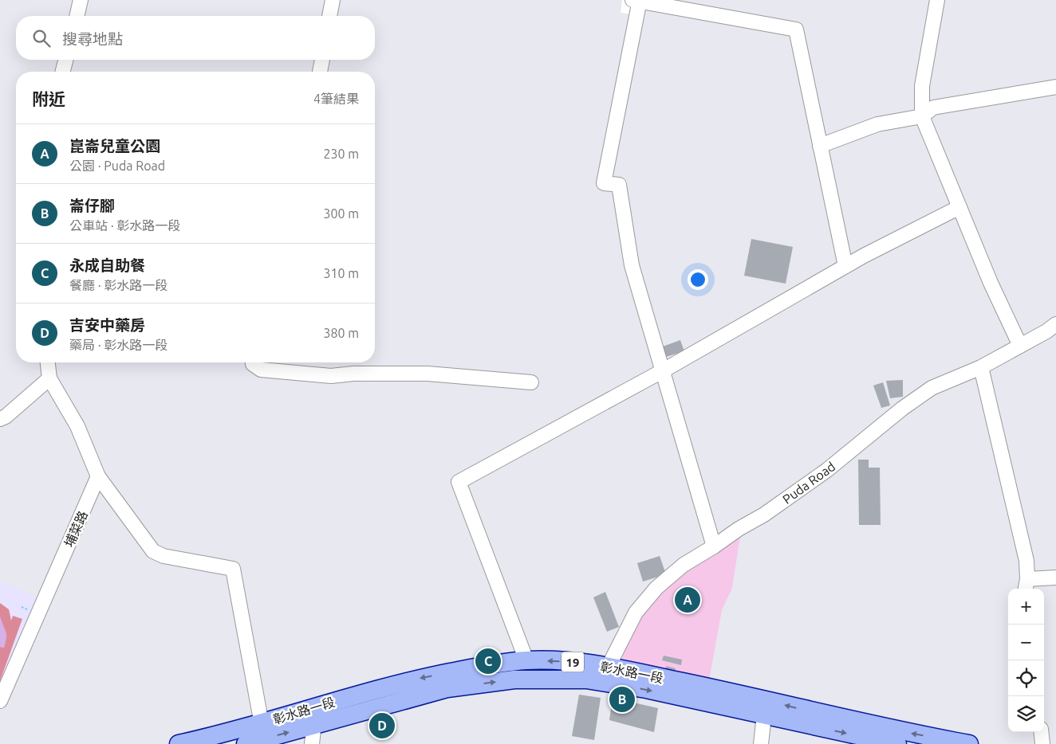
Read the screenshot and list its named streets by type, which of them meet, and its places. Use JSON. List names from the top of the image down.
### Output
{
  "streets": {
    "main road": ["19", "彰水路一段"],
    "street": ["Puda Road", "埔菜路"]
  },
  "crossings": [
    ["Puda Road", "彰水路一段"]
  ],
  "page": {
    "search": "搜尋地點",
    "heading": ["附近", "4筆結果"],
    "list": [
      {
        "mark": "A",
        "name": "崑崙兒童公園",
        "note": "公園 · Puda Road",
        "value": "230 m"
      },
      {
        "mark": "B",
        "name": "崙仔腳",
        "note": "公車站 · 彰水路一段",
        "value": "300 m"
      },
      {
        "mark": "C",
        "name": "永成自助餐",
        "note": "餐廳 · 彰水路一段",
        "value": "310 m"
      },
      {
        "mark": "D",
        "name": "吉安中藥房",
        "note": "藥局 · 彰水路一段",
        "value": "380 m"
      }
    ],
    "pins": [
      "A",
      "C",
      "B",
      "D"
    ],
    "map_buttons": ["+", "−"]
  }
}
